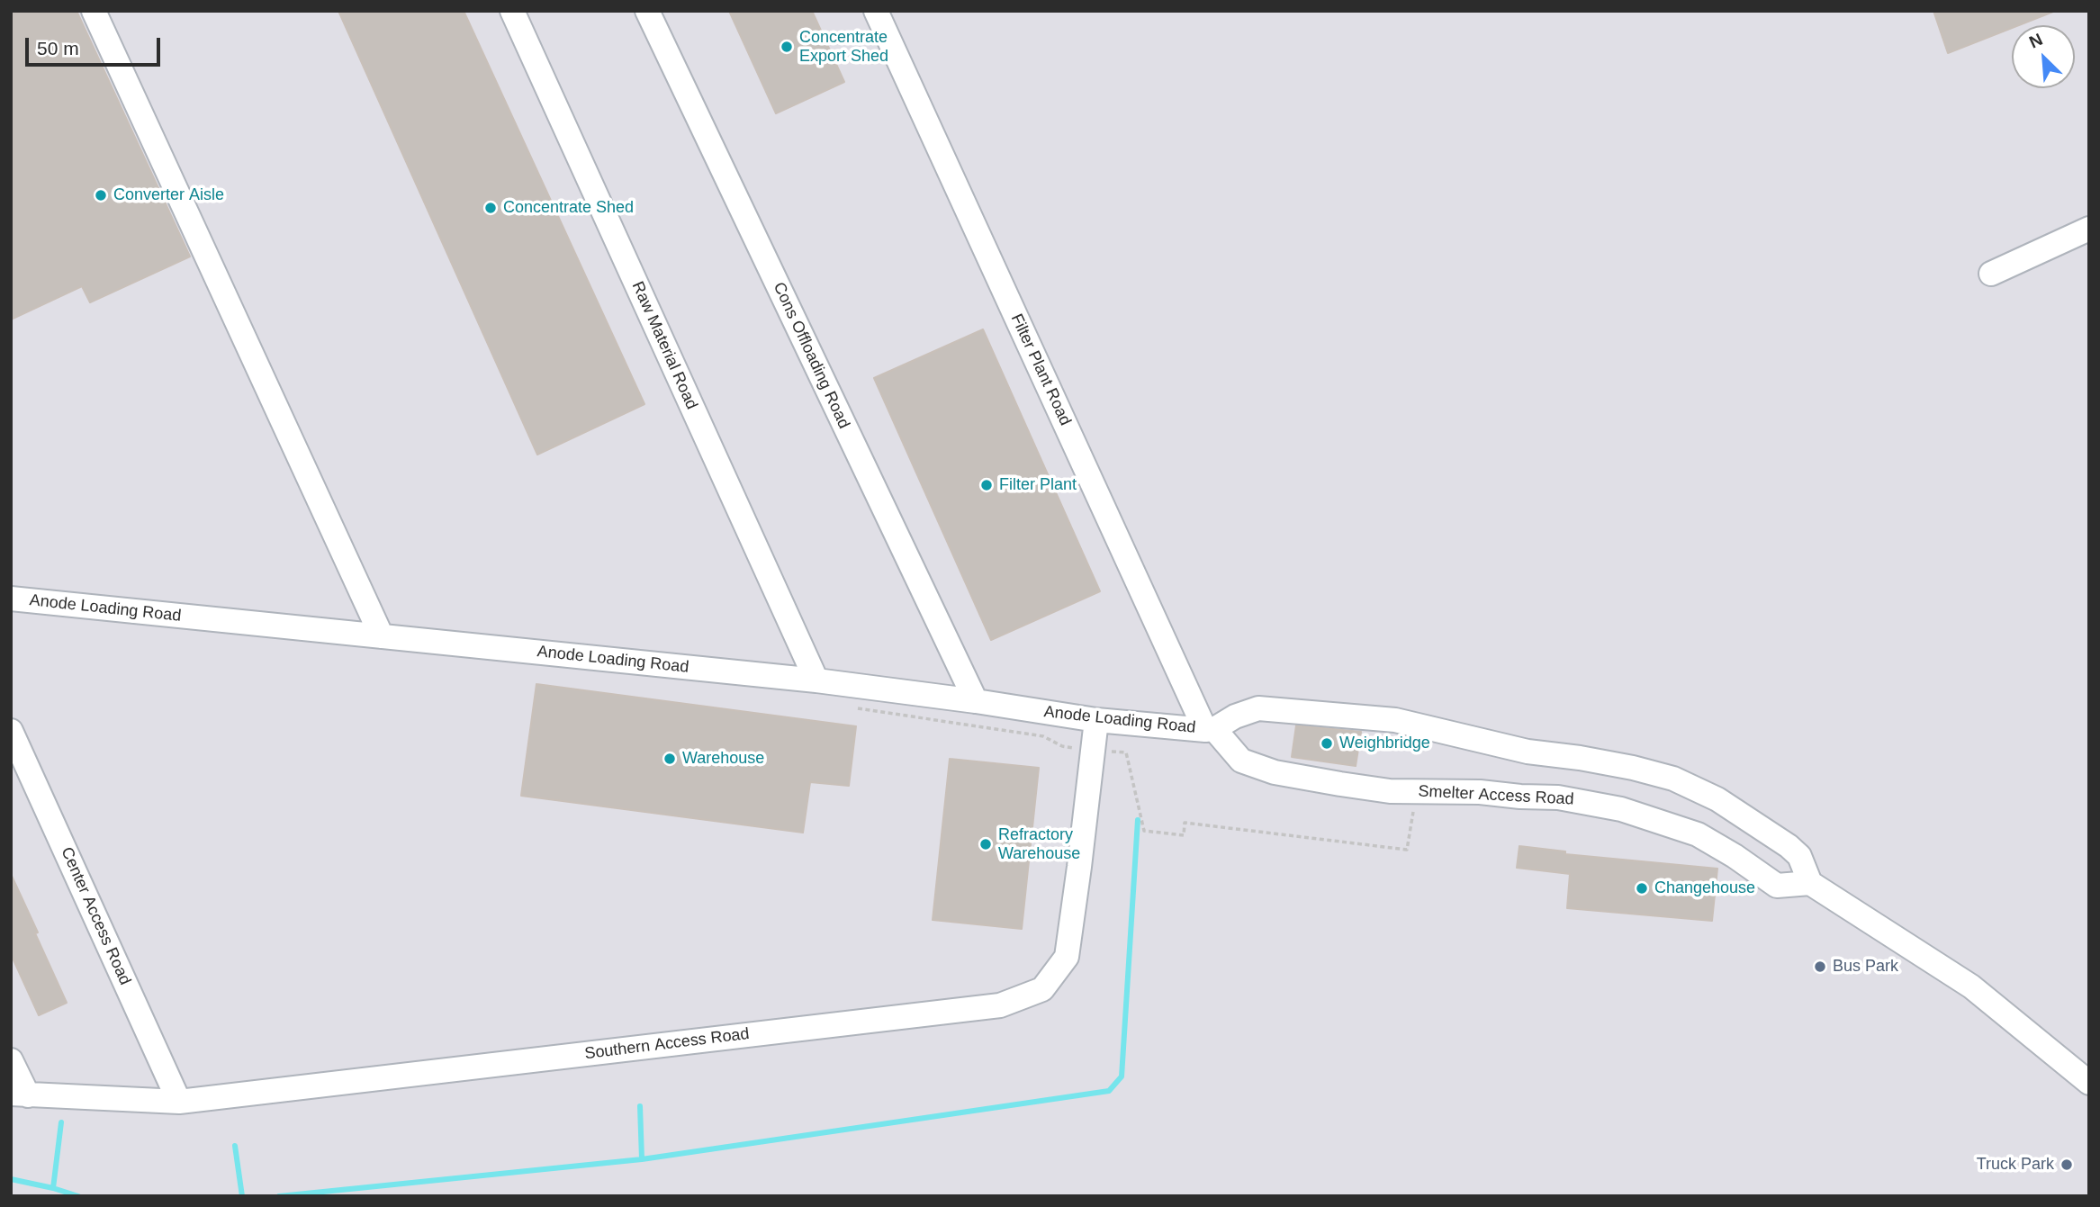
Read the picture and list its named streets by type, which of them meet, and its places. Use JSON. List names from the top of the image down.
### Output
{
  "streets": {
    "lane": [
      "Raw Material Road",
      "Cons Offloading Road",
      "Filter Plant Road",
      "Anode Loading Road",
      "Smelter Access Road",
      "Center Access Road",
      "Southern Access Road"
    ]
  },
  "crossings": [
    ["Raw Material Road", "Anode Loading Road"],
    ["Cons Offloading Road", "Anode Loading Road"],
    ["Filter Plant Road", "Anode Loading Road"],
    ["Filter Plant Road", "Smelter Access Road"],
    ["Anode Loading Road", "Smelter Access Road"],
    ["Anode Loading Road", "Southern Access Road"],
    ["Center Access Road", "Southern Access Road"]
  ],
  "places": [
    "Concentrate Export Shed",
    "Converter Aisle",
    "Concentrate Shed",
    "Filter Plant",
    "Weighbridge",
    "Warehouse",
    "Refractory Warehouse",
    "Changehouse",
    "Bus Park",
    "Truck Park"
  ],
  "scale_bar": "50 m",
  "north": "top left"
}
